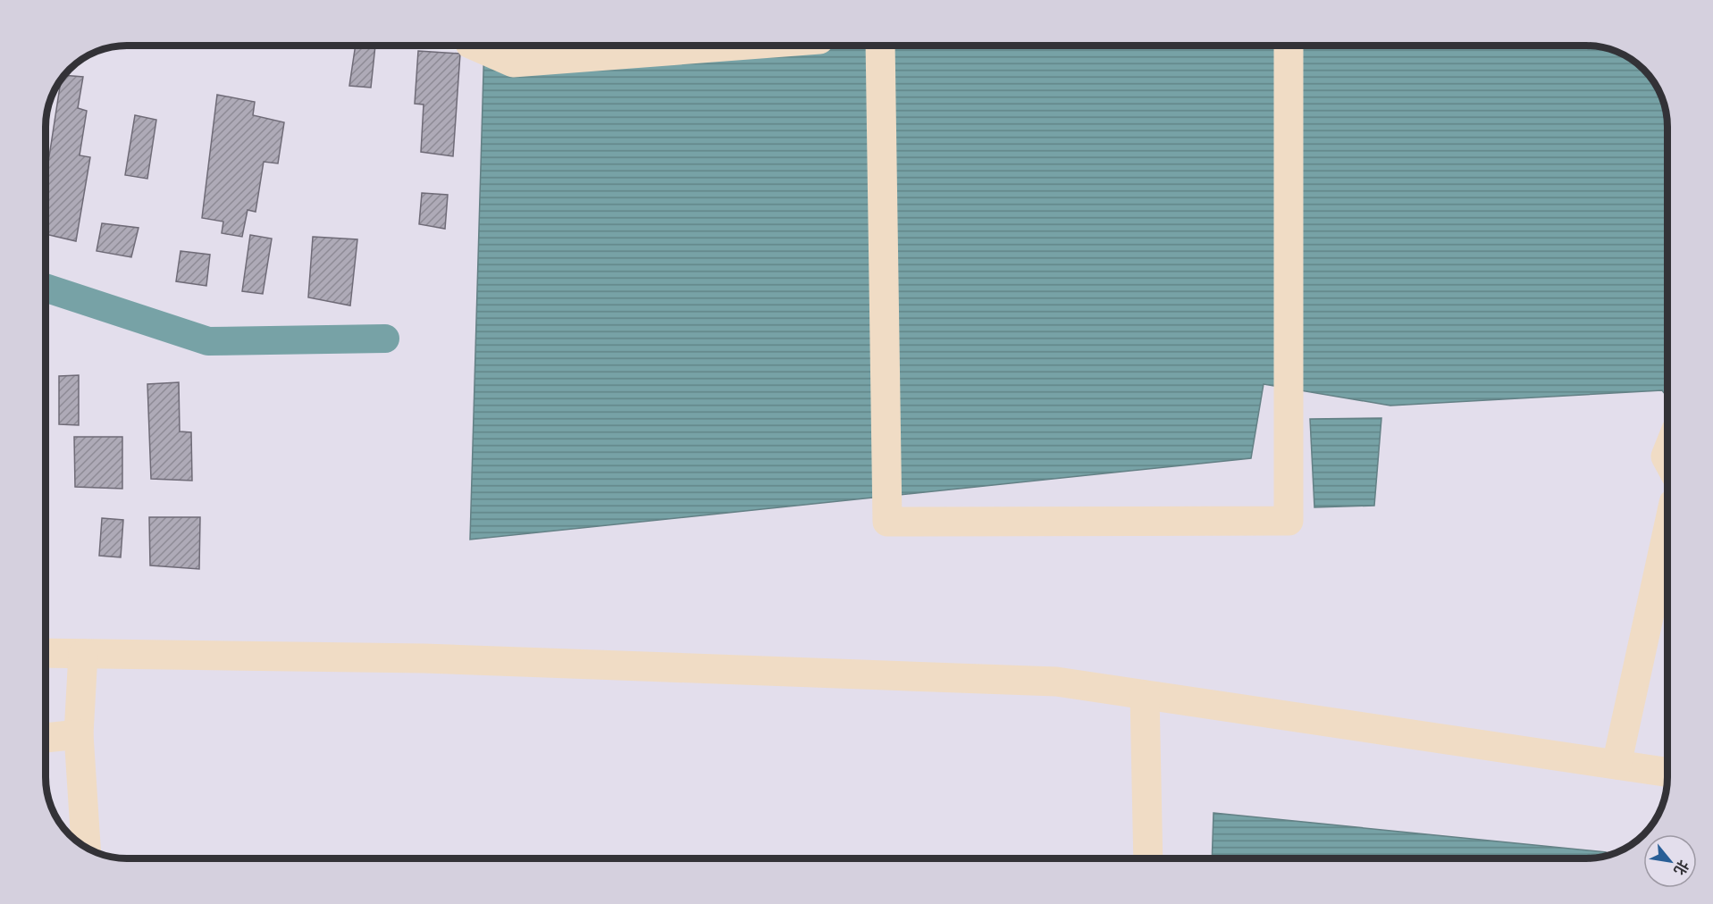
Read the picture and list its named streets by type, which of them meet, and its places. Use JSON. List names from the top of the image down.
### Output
{
  "north": "bottom right"
}
